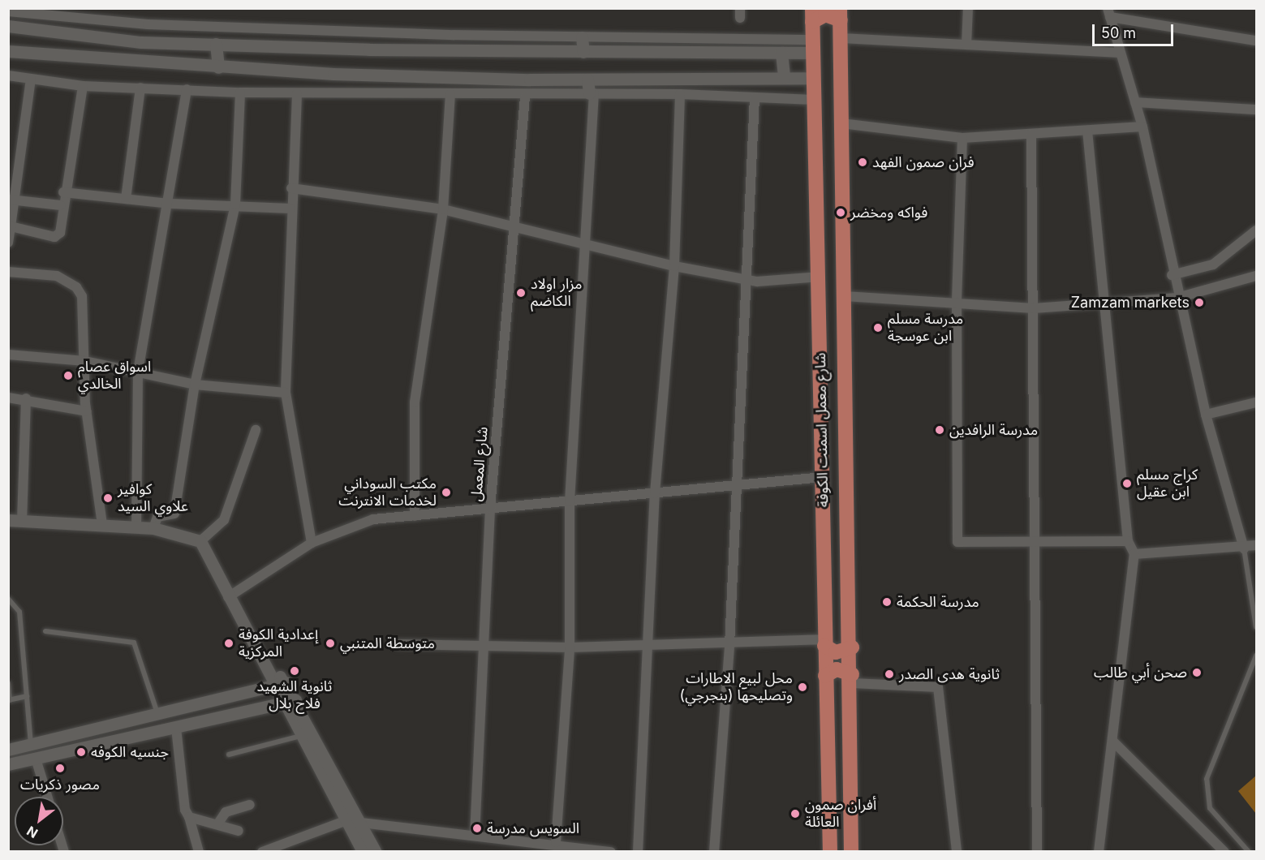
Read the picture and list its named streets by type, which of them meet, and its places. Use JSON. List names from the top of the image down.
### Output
{
  "streets": {
    "main road": ["شارع معمل اسمنت الكوفة"],
    "street": ["شارع المعمل"]
  },
  "places": [
    "فران صمون الفهد",
    "فواكه ومخضر",
    "مزار اولاد الكاضم",
    "Zamzam markets",
    "مدرسة مسلم ابن عوسجة",
    "اسواق عصام الخالدي",
    "مدرسة الرافدين",
    "كراج مسلم ابن عقيل",
    "مكتب السوداني لخدمات الانترنت",
    "كوافير علاوي السيد",
    "مدرسة الحكمة",
    "إعدادية الكوفة المركزية",
    "متوسطة المتنبي",
    "ثانوية الشهيد فلاح بلال",
    "صحن أبي طالب",
    "ثانوية هدى الصدر",
    "محل لبيع الاطارات وتصليحها (بنجرجي)",
    "جنسيه الكوفه",
    "مصور ذكريات",
    "أفران صمون العائلة",
    "السويس مدرسة"
  ],
  "scale_bar": "50 m",
  "north": "bottom left"
}
